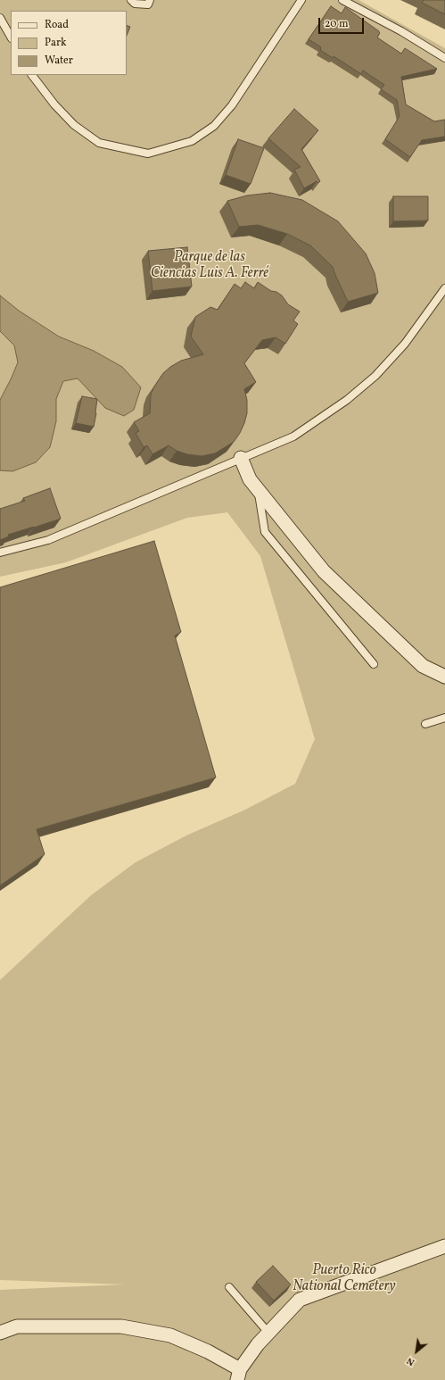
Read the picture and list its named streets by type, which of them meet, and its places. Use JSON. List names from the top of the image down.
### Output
{
  "parks": ["Parque de las Ciencias Luis A. Ferré", "Puerto Rico National Cemetery"],
  "legend": ["Road", "Park", "Water"],
  "scale_bar": "20 m",
  "north": "bottom left"
}
